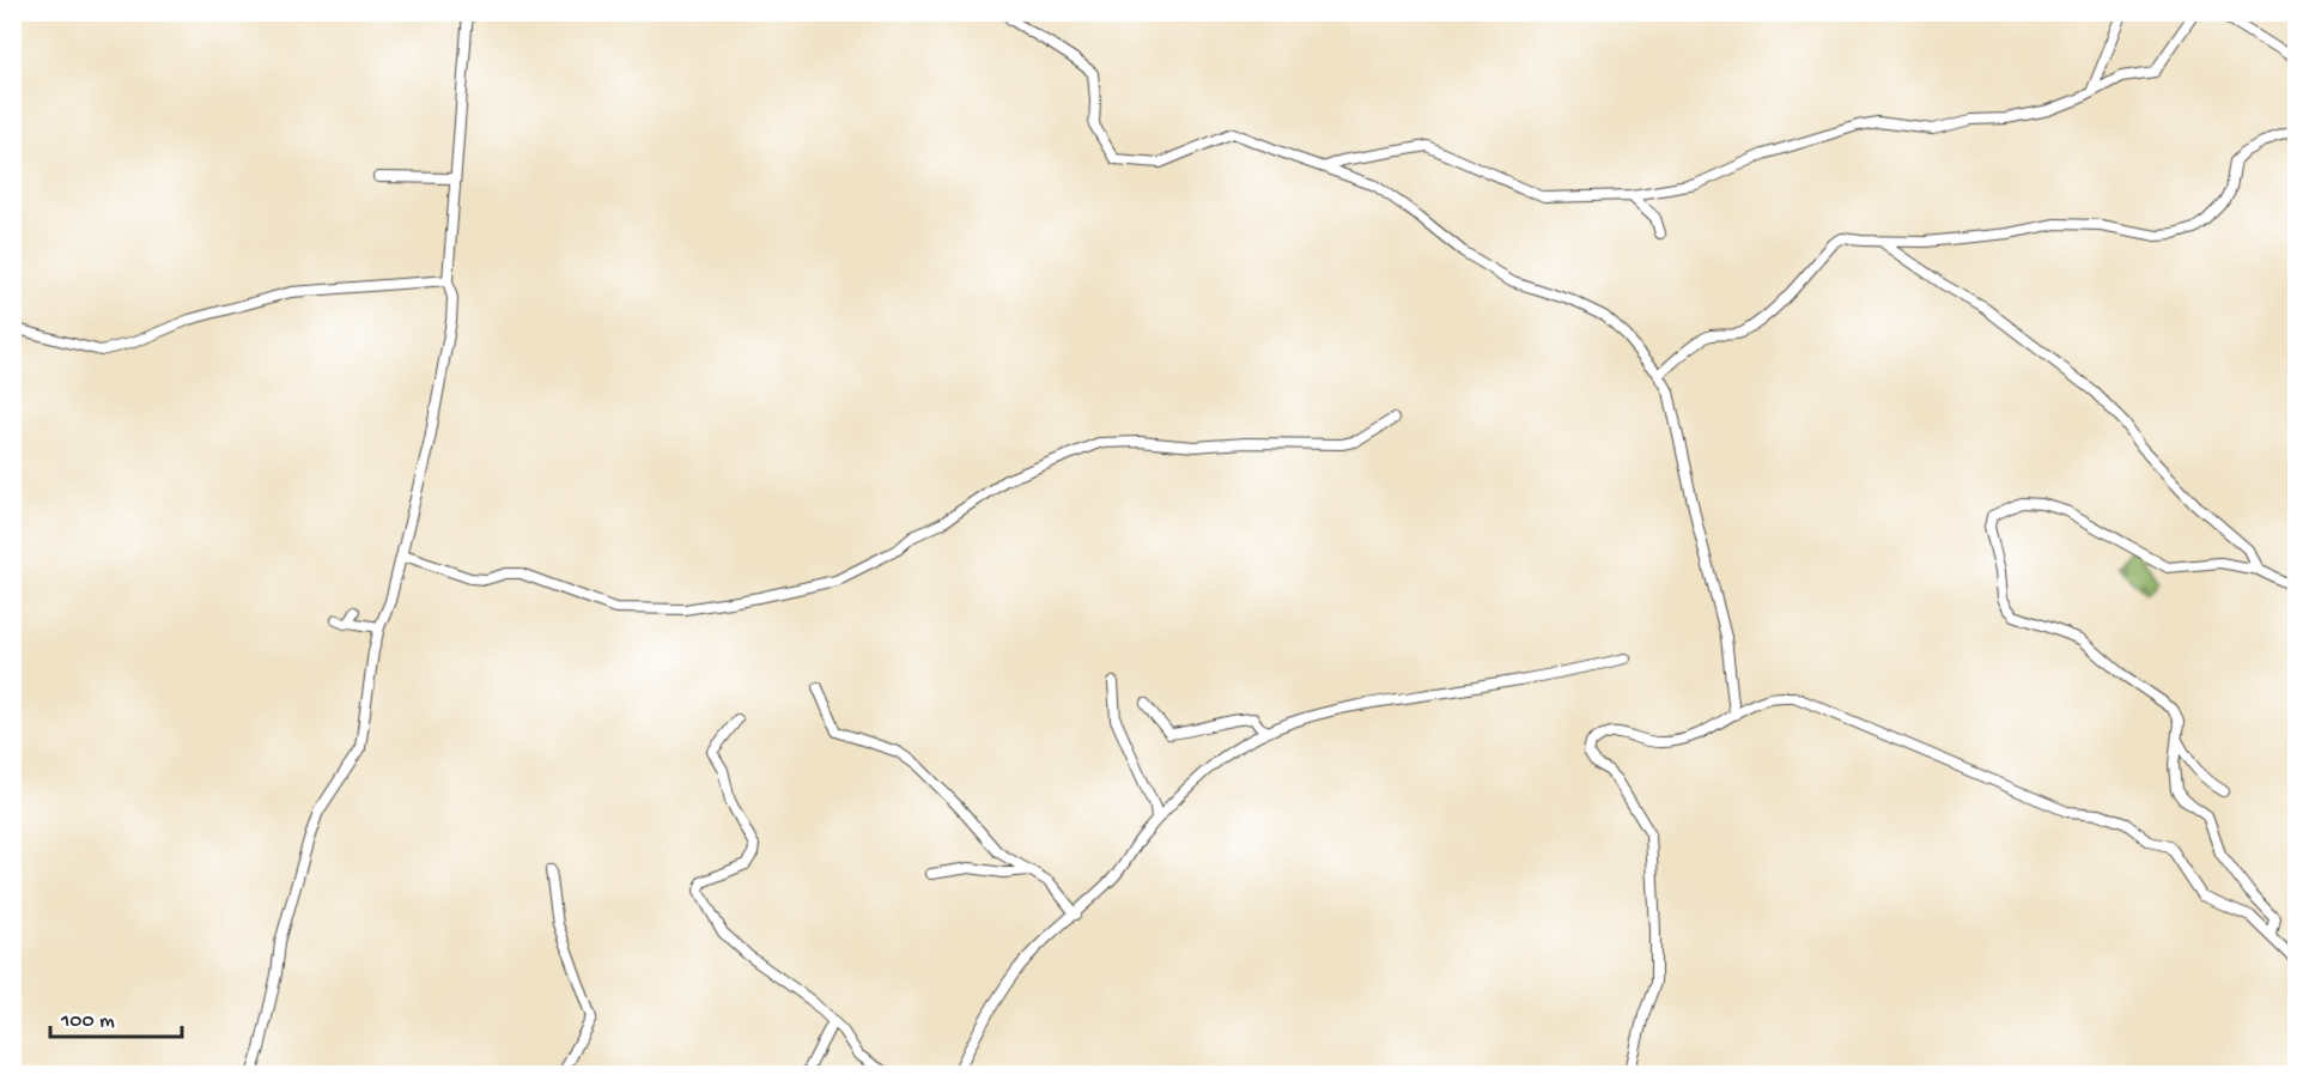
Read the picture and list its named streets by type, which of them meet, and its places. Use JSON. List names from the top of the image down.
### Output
{
  "scale_bar": "100 m"
}
